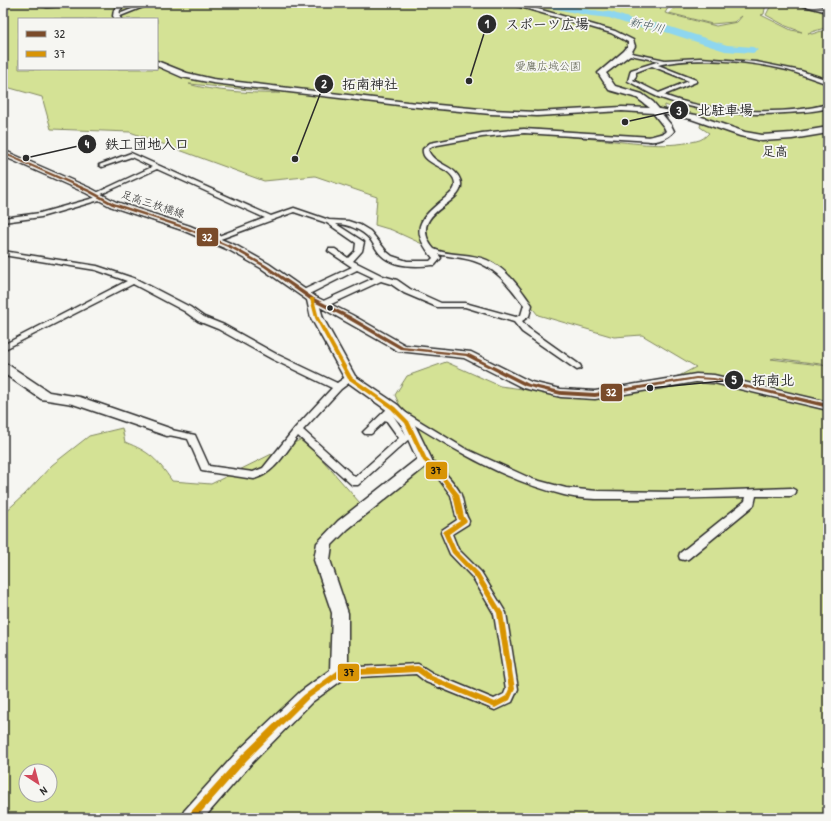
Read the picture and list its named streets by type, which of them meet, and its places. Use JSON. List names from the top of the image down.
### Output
{
  "streets": {
    "street": ["足高三枚橋線"]
  },
  "districts": ["足高"],
  "water": ["新中川"],
  "parks": ["愛鷹広域公園"],
  "places": [
    "スポーツ広場",
    "北駐車場",
    "鉄工団地入口",
    "拓南神社",
    "拓南北"
  ],
  "lines": ["transit line 32", "transit line 37"],
  "legend": ["32", "37"],
  "north": "bottom right"
}
